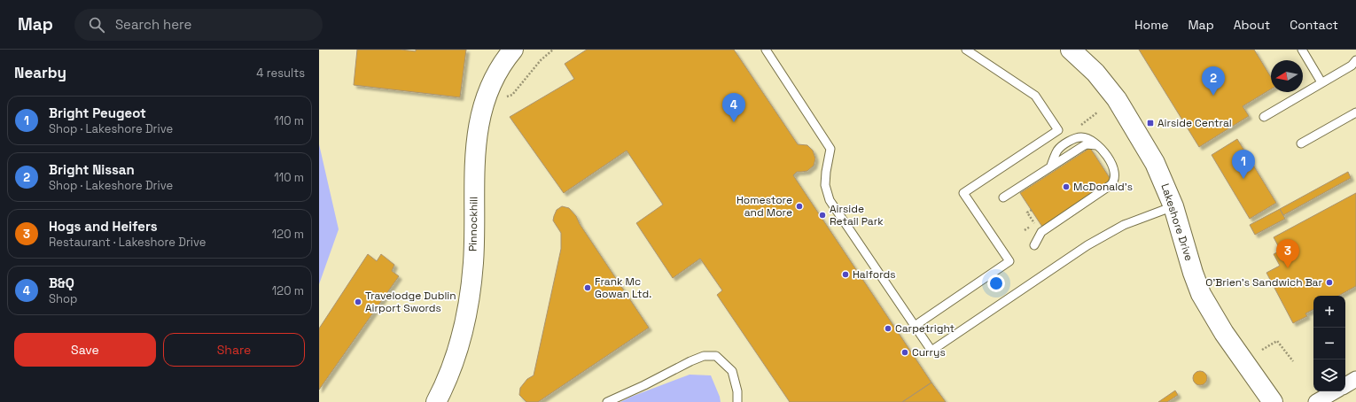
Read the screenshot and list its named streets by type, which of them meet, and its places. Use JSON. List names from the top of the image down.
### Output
{
  "streets": {
    "street": ["Lakeshore Drive", "Pinnockhill"]
  },
  "places": {
    "transit": ["Airside Central"],
    "other": [
      "McDonald's",
      "Homestore and More",
      "Airside Retail Park",
      "Halfords",
      "O'Brien's Sandwich Bar",
      "Frank Mc Gowan Ltd.",
      "Travelodge Dublin Airport Swords",
      "Carpetright",
      "Currys"
    ]
  },
  "north": "left",
  "page": {
    "header": "Map",
    "search": "Search here",
    "nav": [
      "Home",
      "Map",
      "About",
      "Contact"
    ],
    "heading": ["Nearby", "4 results"],
    "pins": [
      "2",
      "4",
      "1",
      "3"
    ],
    "list": [
      {
        "mark": "1",
        "name": "Bright Peugeot",
        "note": "Shop · Lakeshore Drive",
        "value": "110 m"
      },
      {
        "mark": "2",
        "name": "Bright Nissan",
        "note": "Shop · Lakeshore Drive",
        "value": "110 m"
      },
      {
        "mark": "3",
        "name": "Hogs and Heifers",
        "note": "Restaurant · Lakeshore Drive",
        "value": "120 m"
      },
      {
        "mark": "4",
        "name": "B&Q",
        "note": "Shop",
        "value": "120 m"
      }
    ],
    "map_buttons": ["+", "−"],
    "buttons": ["Save", "Share"]
  }
}
